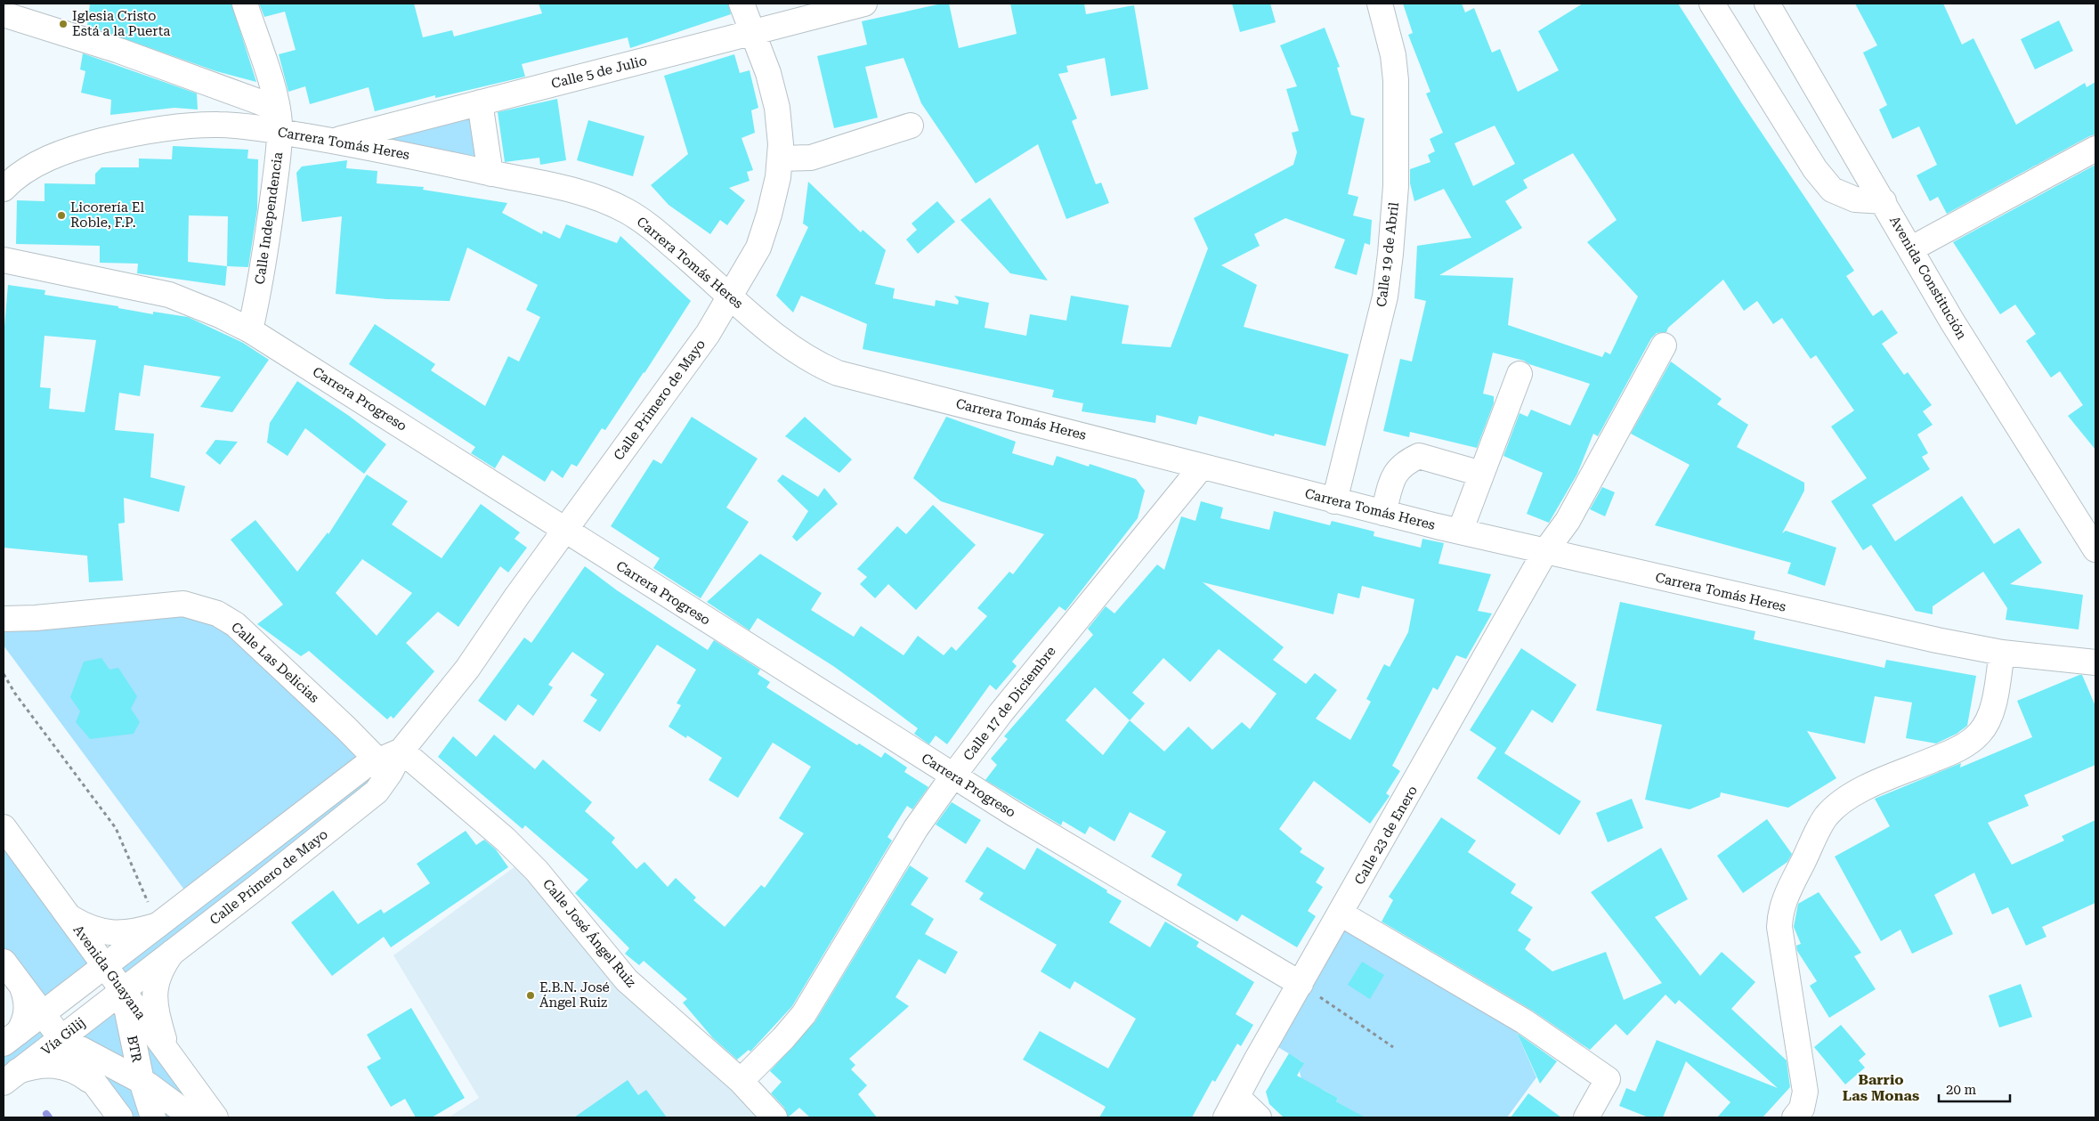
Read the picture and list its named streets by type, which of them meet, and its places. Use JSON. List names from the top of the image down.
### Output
{
  "streets": {
    "main road": [
      "Calle 5 de Julio",
      "Carrera Tomás Heres",
      "Calle Independencia",
      "Calle 19 de Abril",
      "Avenida Constitución",
      "Carrera Progreso",
      "Calle Primero de Mayo",
      "Calle Las Delicias",
      "Calle 17 de Diciembre",
      "Calle 23 de Enero",
      "Calle José Ángel Ruiz",
      "Avenida Guayana",
      "Vía Gilij",
      "BTR"
    ]
  },
  "crossings": [
    ["Calle 5 de Julio", "Carrera Tomás Heres"],
    ["Calle 5 de Julio", "Calle Primero de Mayo"],
    ["Carrera Tomás Heres", "Calle Independencia"],
    ["Carrera Tomás Heres", "Calle 19 de Abril"],
    ["Carrera Tomás Heres", "Calle Primero de Mayo"],
    ["Carrera Tomás Heres", "Calle 17 de Diciembre"],
    ["Carrera Tomás Heres", "Calle 23 de Enero"],
    ["Calle Independencia", "Carrera Progreso"],
    ["Carrera Progreso", "Calle Primero de Mayo"],
    ["Carrera Progreso", "Calle 17 de Diciembre"],
    ["Carrera Progreso", "Calle 23 de Enero"],
    ["Calle Primero de Mayo", "Calle Las Delicias"],
    ["Calle Primero de Mayo", "Calle José Ángel Ruiz"],
    ["Calle Primero de Mayo", "Avenida Guayana"],
    ["Calle Primero de Mayo", "Vía Gilij"],
    ["Calle Primero de Mayo", "BTR"],
    ["Calle 17 de Diciembre", "Calle José Ángel Ruiz"],
    ["Avenida Guayana", "Vía Gilij"],
    ["Avenida Guayana", "BTR"],
    ["Vía Gilij", "BTR"]
  ],
  "districts": ["Barrio Las Monas"],
  "places": ["Iglesia Cristo Está a la Puerta", "Licorería El Roble, F.P.", "E.B.N. José Ángel Ruiz"],
  "scale_bar": "20 m"
}
